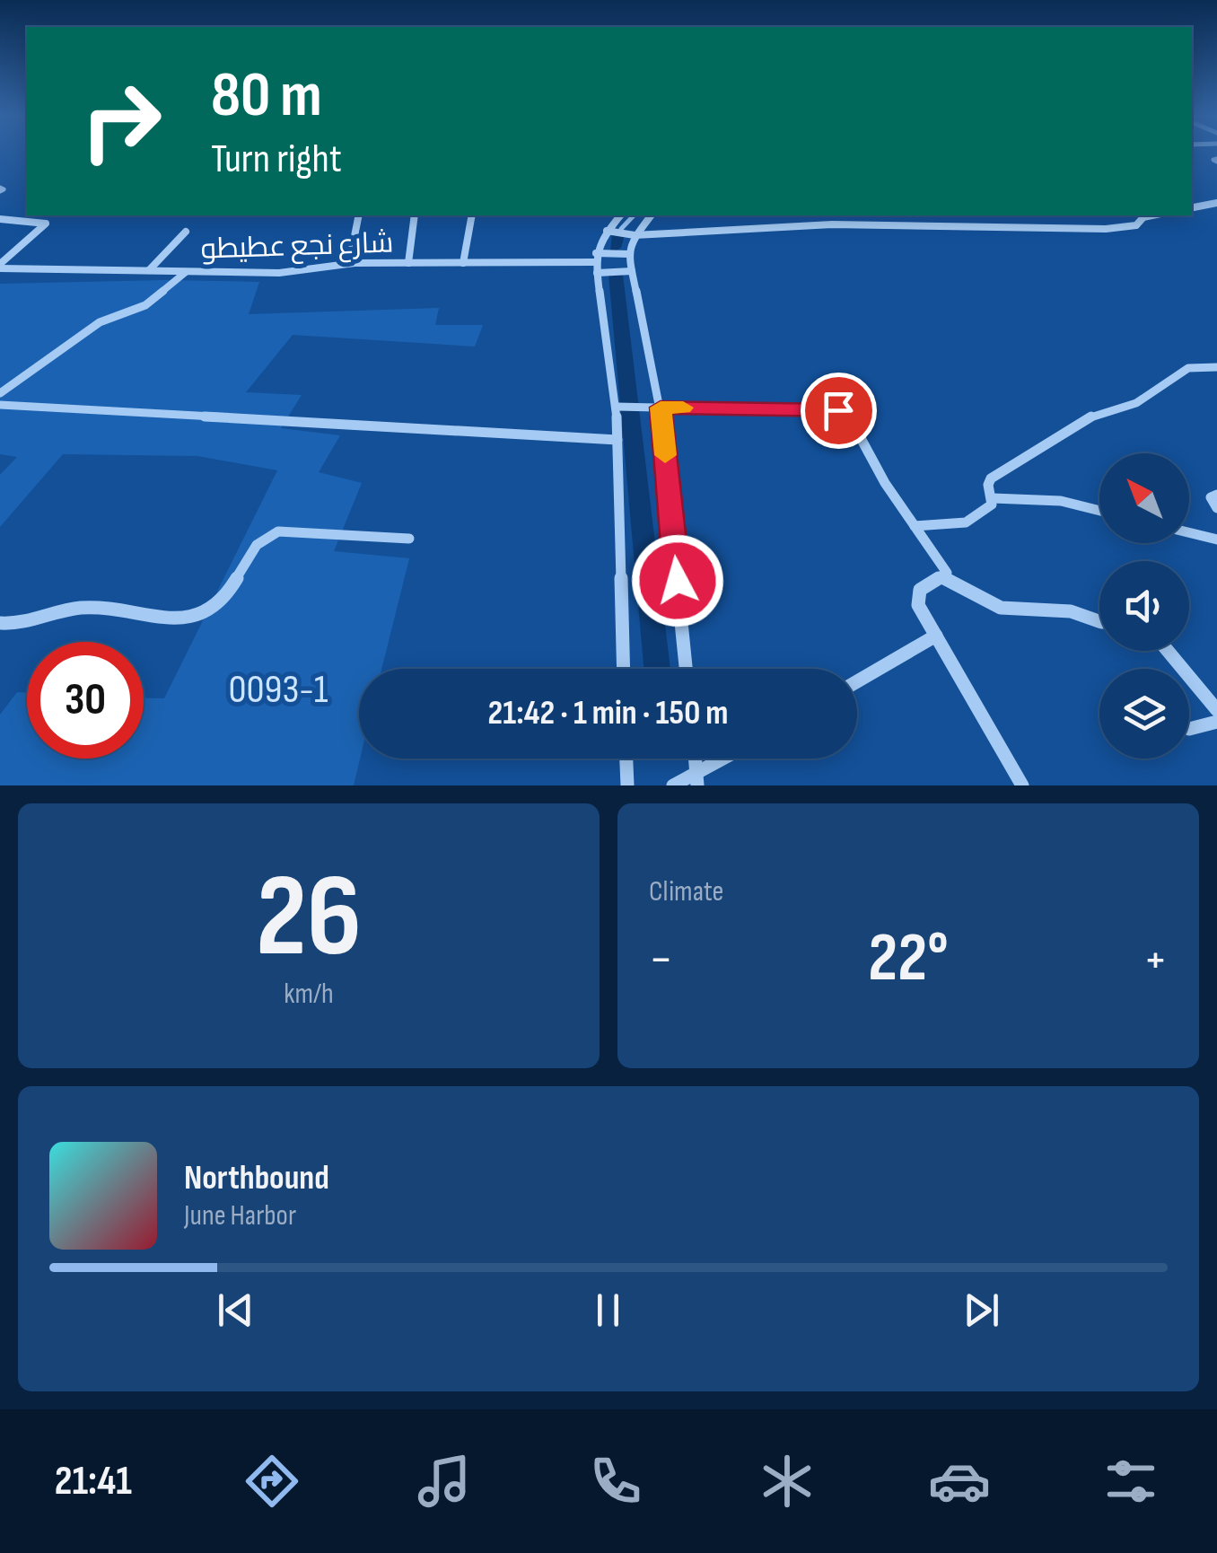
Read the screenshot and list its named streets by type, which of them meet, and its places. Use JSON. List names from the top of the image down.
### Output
{
  "streets": {
    "street": ["شارع نجع عطيطو"]
  },
  "parks": ["0093-1"],
  "north": "top left",
  "page": {
    "turn": ["80 m", "Turn right"],
    "limit": "30",
    "trip": "21:42 · 1 min · 150 m",
    "tile": [
      ["26", "km/h"],
      "Climate"
    ],
    "heat": ["−", "22°", "+"],
    "song": ["Northbound", "June Harbor"],
    "tabs": "21:41"
  }
}
